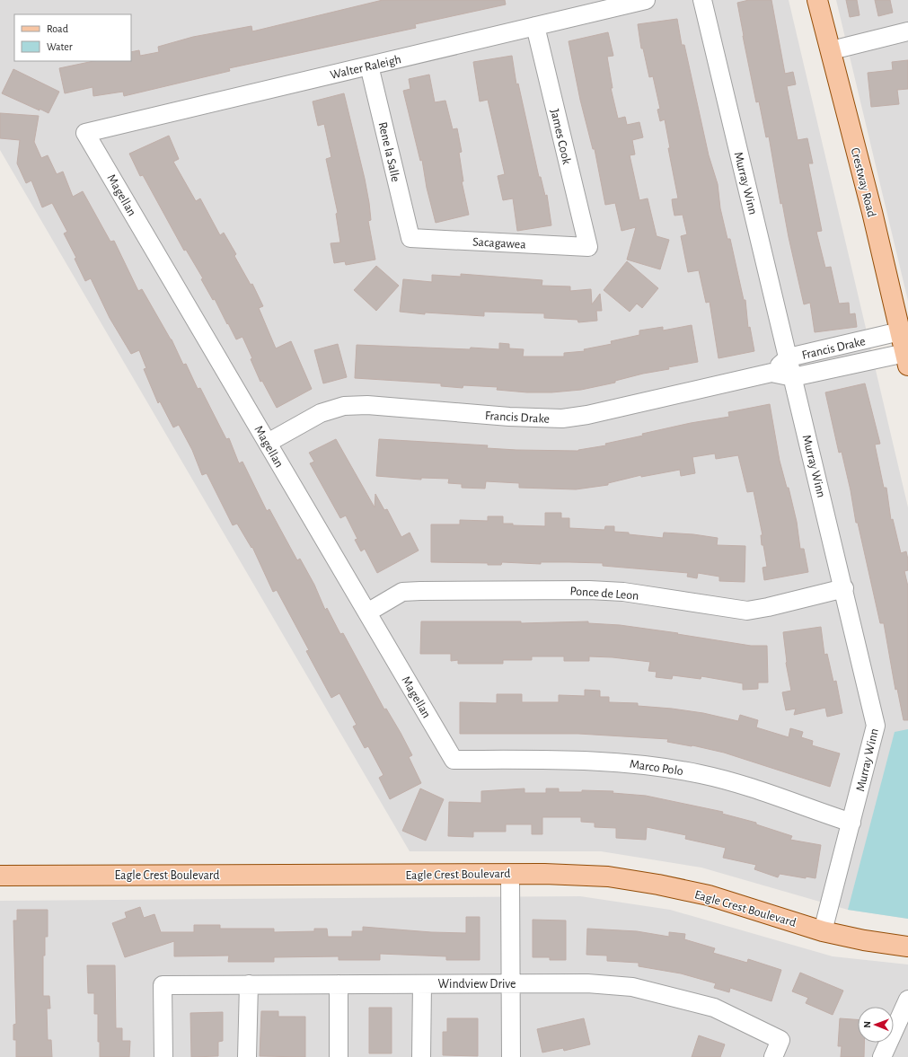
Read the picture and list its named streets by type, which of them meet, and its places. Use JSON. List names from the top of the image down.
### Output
{
  "streets": {
    "main road": ["Crestway Road", "Eagle Crest Boulevard"],
    "street": [
      "Walter Raleigh",
      "James Cook",
      "Rene la Salle",
      "Murray Winn",
      "Magellan",
      "Sacagawea",
      "Francis Drake",
      "Ponce de Leon",
      "Marco Polo",
      "Windview Drive"
    ]
  },
  "crossings": [
    ["Walter Raleigh", "James Cook"],
    ["Walter Raleigh", "Rene la Salle"],
    ["Walter Raleigh", "Magellan"],
    ["James Cook", "Sacagawea"],
    ["Rene la Salle", "Sacagawea"],
    ["Crestway Road", "Francis Drake"],
    ["Murray Winn", "Francis Drake"],
    ["Murray Winn", "Ponce de Leon"],
    ["Murray Winn", "Marco Polo"],
    ["Murray Winn", "Eagle Crest Boulevard"],
    ["Magellan", "Francis Drake"],
    ["Magellan", "Ponce de Leon"],
    ["Magellan", "Marco Polo"]
  ],
  "legend": ["Road", "Water"],
  "north": "left"
}
